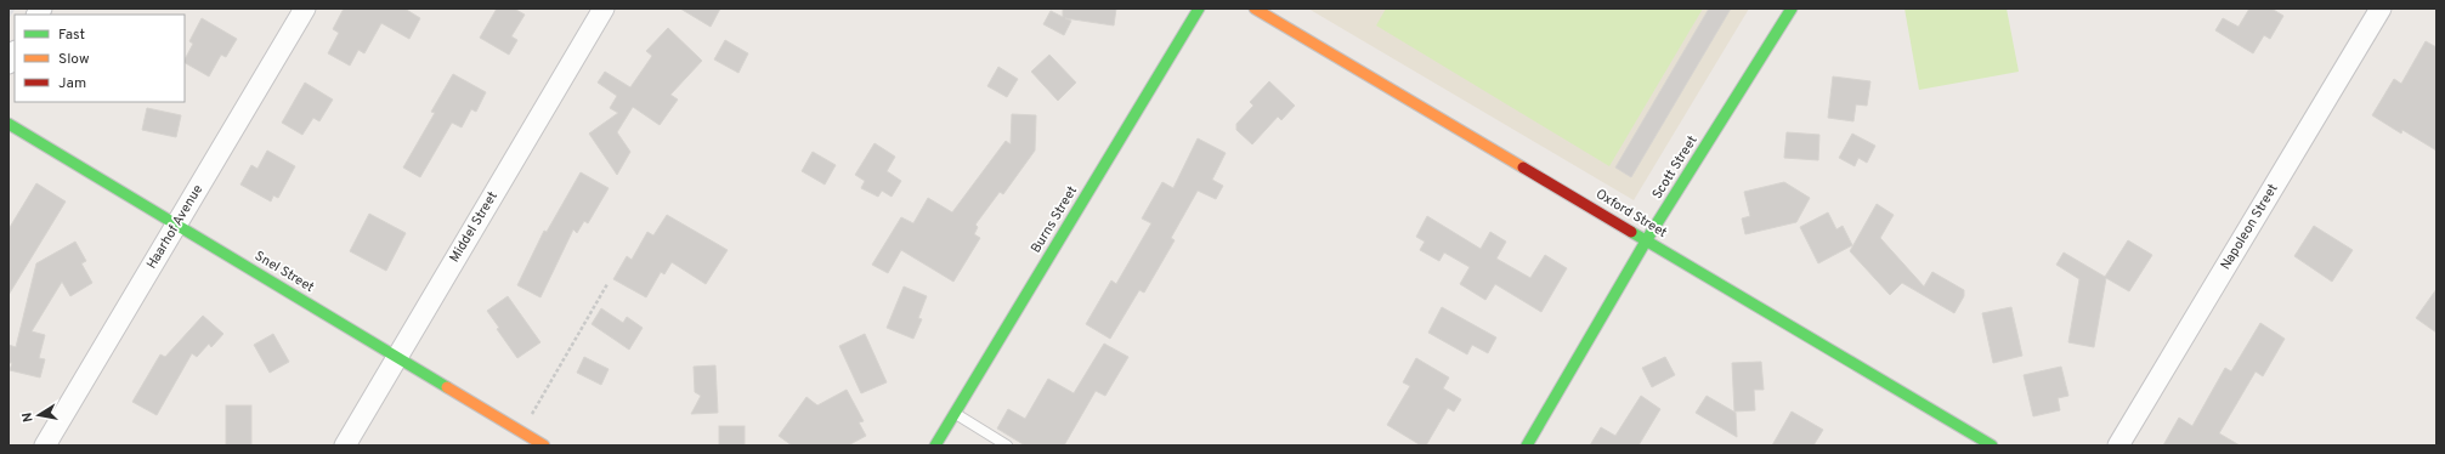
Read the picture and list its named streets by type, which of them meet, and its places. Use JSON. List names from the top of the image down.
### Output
{
  "streets": {
    "street": [
      "Scott Street",
      "Oxford Street",
      "Burns Street",
      "Haarhof Avenue",
      "Middel Street",
      "Napoleon Street",
      "Snel Street"
    ]
  },
  "crossings": [
    ["Scott Street", "Oxford Street"],
    ["Haarhof Avenue", "Snel Street"],
    ["Middel Street", "Snel Street"]
  ],
  "legend": ["Fast", "Slow", "Jam"],
  "north": "left"
}
